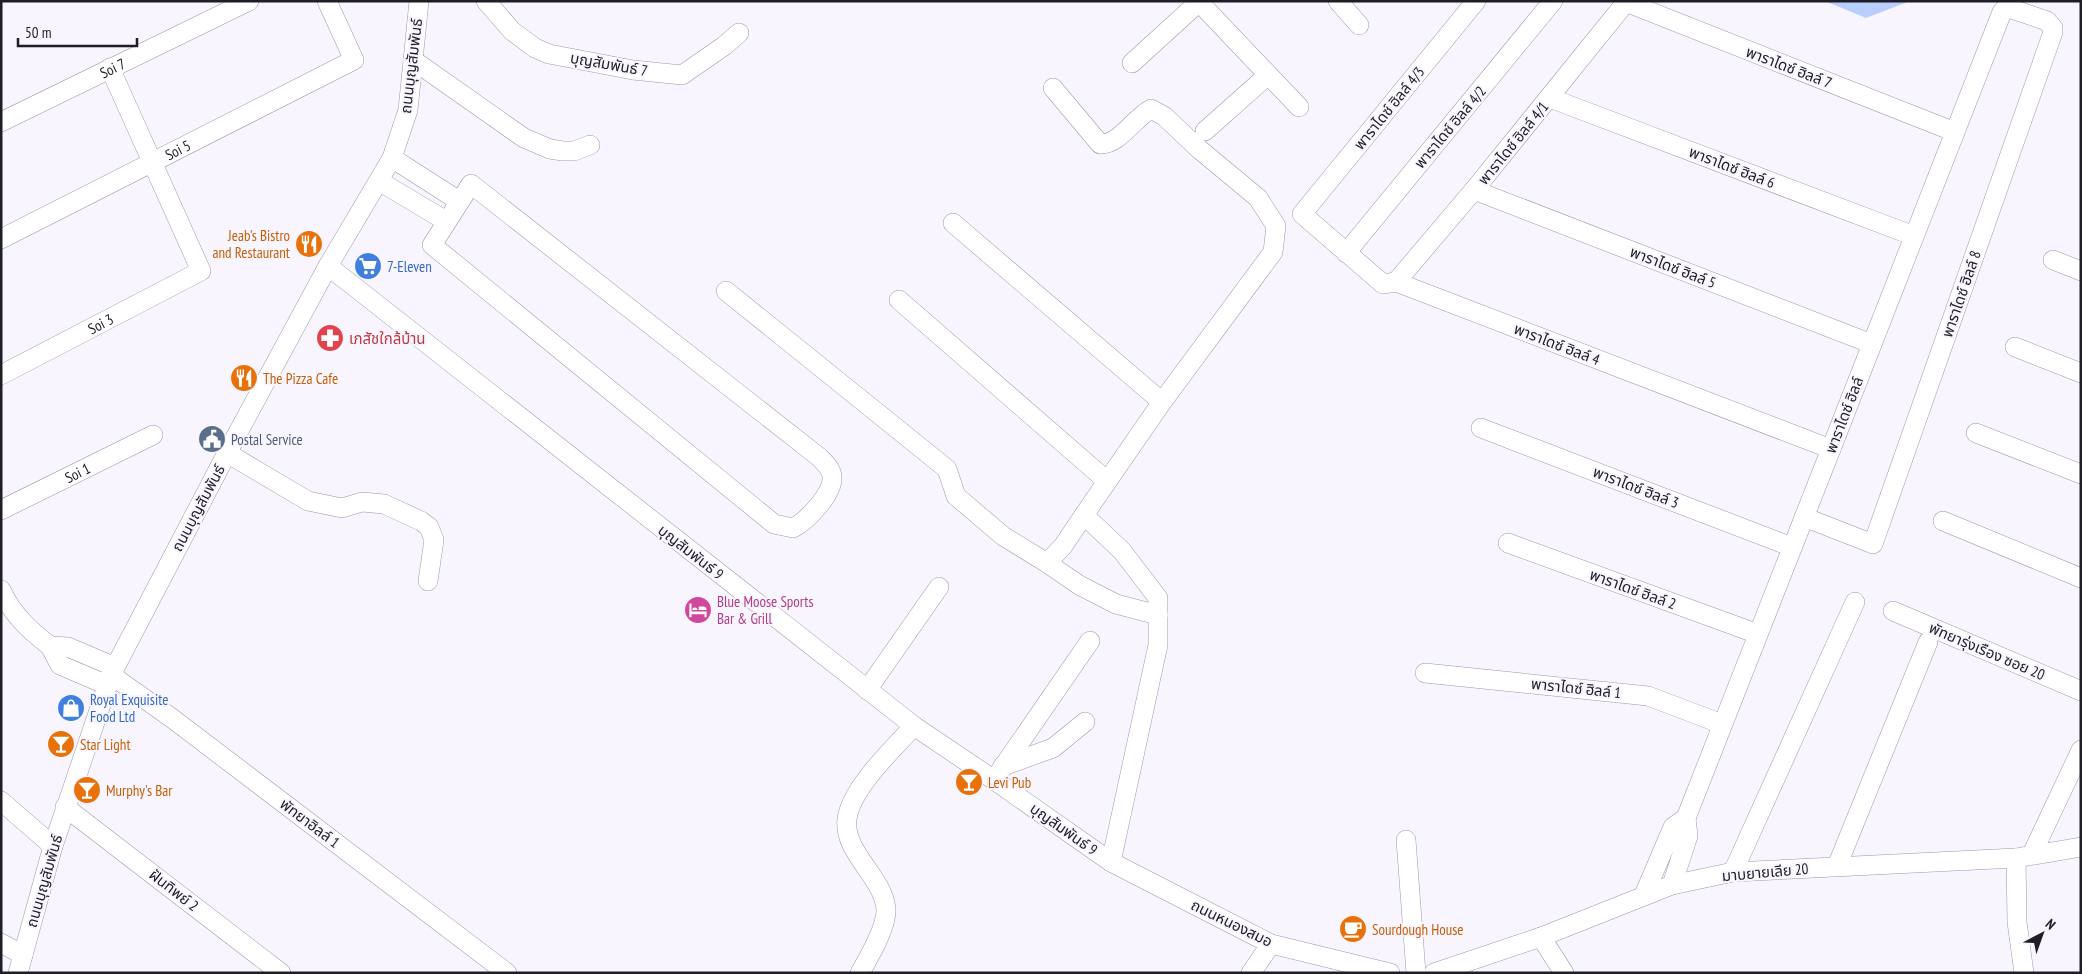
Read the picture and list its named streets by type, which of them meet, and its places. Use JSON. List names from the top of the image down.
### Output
{
  "streets": {
    "street": [
      "บุญสัมพันธ์ 7",
      "ถนนบุญสัมพันธ์",
      "Soi 7",
      "พาราไดซ์ ฮิลล์ 7",
      "พาราไดซ์ ฮิลล์ 4/3",
      "พาราไดซ์ ฮิลล์ 4/2",
      "พาราไดซ์ ฮิลล์ 4/1",
      "Soi 5",
      "พาราไดซ์ ฮิลล์ 6",
      "พาราไดซ์ ฮิลล์ 5",
      "พาราไดซ์ ฮิลล์ 8",
      "Soi 3",
      "พาราไดซ์ ฮิลล์ 4",
      "พาราไดซ์ ฮิลล์",
      "Soi 1",
      "พาราไดซ์ ฮิลล์ 3",
      "บุญสัมพันธ์ 9",
      "พาราไดซ์ ฮิลล์ 2",
      "พัทยารุ่งเรือง ซอย 20",
      "พาราไดซ์ ฮิลล์ 1",
      "พัทยาฮิลล์ 1",
      "มาบยายเลีย 20",
      "ฝันทิพย์ 2",
      "ถนนหนองสมอ"
    ]
  },
  "crossings": [
    ["ถนนบุญสัมพันธ์", "บุญสัมพันธ์ 9"],
    ["ถนนบุญสัมพันธ์", "พัทยาฮิลล์ 1"],
    ["ถนนบุญสัมพันธ์", "ฝันทิพย์ 2"],
    ["พาราไดซ์ ฮิลล์ 7", "พาราไดซ์ ฮิลล์ 4/1"],
    ["พาราไดซ์ ฮิลล์ 7", "พาราไดซ์ ฮิลล์"],
    ["พาราไดซ์ ฮิลล์ 4/3", "พาราไดซ์ ฮิลล์ 4"],
    ["พาราไดซ์ ฮิลล์ 4/2", "พาราไดซ์ ฮิลล์ 4"],
    ["พาราไดซ์ ฮิลล์ 4/1", "พาราไดซ์ ฮิลล์ 6"],
    ["พาราไดซ์ ฮิลล์ 4/1", "พาราไดซ์ ฮิลล์ 5"],
    ["พาราไดซ์ ฮิลล์ 4/1", "พาราไดซ์ ฮิลล์ 4"],
    ["Soi 5", "Soi 3"],
    ["พาราไดซ์ ฮิลล์ 6", "พาราไดซ์ ฮิลล์"],
    ["พาราไดซ์ ฮิลล์ 5", "พาราไดซ์ ฮิลล์"],
    ["พาราไดซ์ ฮิลล์ 8", "พาราไดซ์ ฮิลล์"],
    ["พาราไดซ์ ฮิลล์ 4", "พาราไดซ์ ฮิลล์"],
    ["พาราไดซ์ ฮิลล์", "พาราไดซ์ ฮิลล์ 3"],
    ["พาราไดซ์ ฮิลล์", "พาราไดซ์ ฮิลล์ 2"],
    ["พาราไดซ์ ฮิลล์", "พาราไดซ์ ฮิลล์ 1"],
    ["พาราไดซ์ ฮิลล์", "มาบยายเลีย 20"],
    ["บุญสัมพันธ์ 9", "ถนนหนองสมอ"]
  ],
  "places": {
    "restaurant": ["Jeab's Bistro and Restaurant", "The Pizza Cafe"],
    "supermarket": ["7-Eleven"],
    "pharmacy": ["เภสัชใกล้บ้าน"],
    "public building": ["Postal Service"],
    "hotel": ["Blue Moose Sports Bar & Grill"],
    "shop": ["Royal Exquisite Food Ltd"],
    "bar": ["Star Light", "Levi Pub", "Murphy's Bar"],
    "cafe": ["Sourdough House"]
  },
  "scale_bar": "50 m",
  "north": "top right"
}
